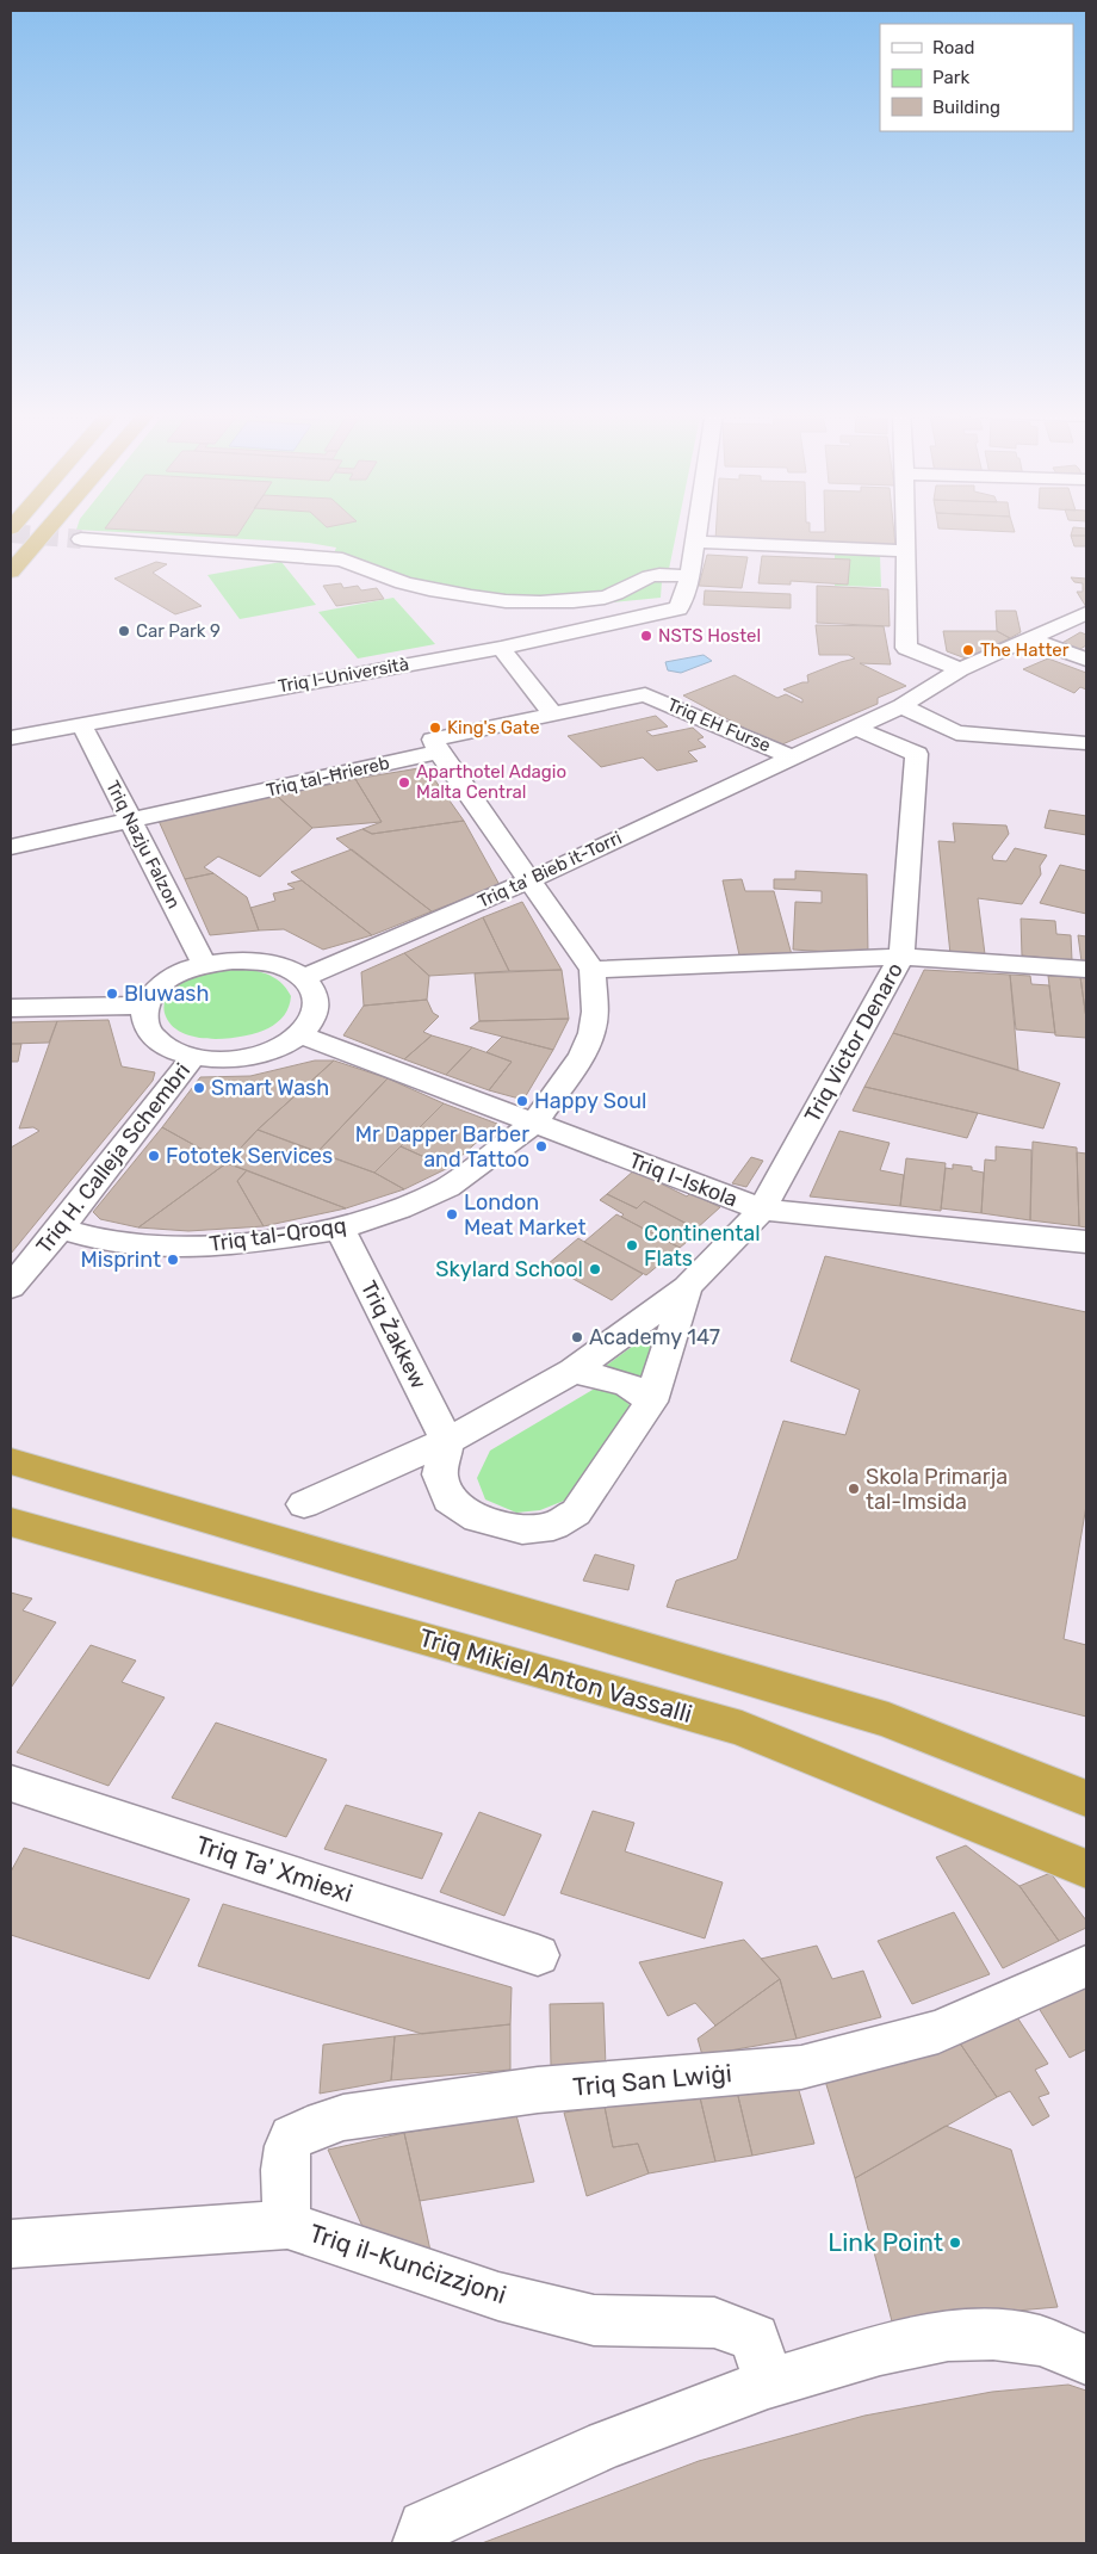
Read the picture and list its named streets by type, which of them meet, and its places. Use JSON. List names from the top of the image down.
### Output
{
  "streets": {
    "highway": ["Triq Mikiel Anton Vassalli"],
    "street": [
      "Triq l-Università",
      "Triq EH Furse",
      "Triq tal-Ħriereb",
      "Triq Nazju Falzon",
      "Triq ta' Bieb it-Torri",
      "Triq Victor Denaro",
      "Triq H. Calleja Schembri",
      "Triq l-Iskola",
      "Triq tal-Qroqq",
      "Triq Żakkew",
      "Triq Ta' Xmiexi",
      "Triq San Lwiġi",
      "Triq il-Kunċizzjoni"
    ]
  },
  "crossings": [
    ["Triq l-Università", "Triq Nazju Falzon"],
    ["Triq EH Furse", "Triq ta' Bieb it-Torri"],
    ["Triq tal-Ħriereb", "Triq Nazju Falzon"],
    ["Triq Nazju Falzon", "Triq ta' Bieb it-Torri"],
    ["Triq Nazju Falzon", "Triq H. Calleja Schembri"],
    ["Triq Nazju Falzon", "Triq l-Iskola"],
    ["Triq ta' Bieb it-Torri", "Triq H. Calleja Schembri"],
    ["Triq ta' Bieb it-Torri", "Triq l-Iskola"],
    ["Triq Victor Denaro", "Triq l-Iskola"],
    ["Triq Victor Denaro", "Triq Żakkew"],
    ["Triq H. Calleja Schembri", "Triq l-Iskola"],
    ["Triq H. Calleja Schembri", "Triq tal-Qroqq"],
    ["Triq l-Iskola", "Triq tal-Qroqq"],
    ["Triq tal-Qroqq", "Triq Żakkew"],
    ["Triq San Lwiġi", "Triq il-Kunċizzjoni"]
  ],
  "places": [
    "Car Park 9",
    "NSTS Hostel",
    "The Hatter",
    "King's Gate",
    "Aparthotel Adagio Malta Central",
    "Bluwash",
    "Smart Wash",
    "Happy Soul",
    "Mr Dapper Barber and Tattoo",
    "Fototek Services",
    "London Meat Market",
    "Continental Flats",
    "Misprint",
    "Skylard School",
    "Academy 147",
    "Skola Primarja tal-Imsida",
    "Link Point"
  ],
  "legend": ["Road", "Park", "Building"]
}
